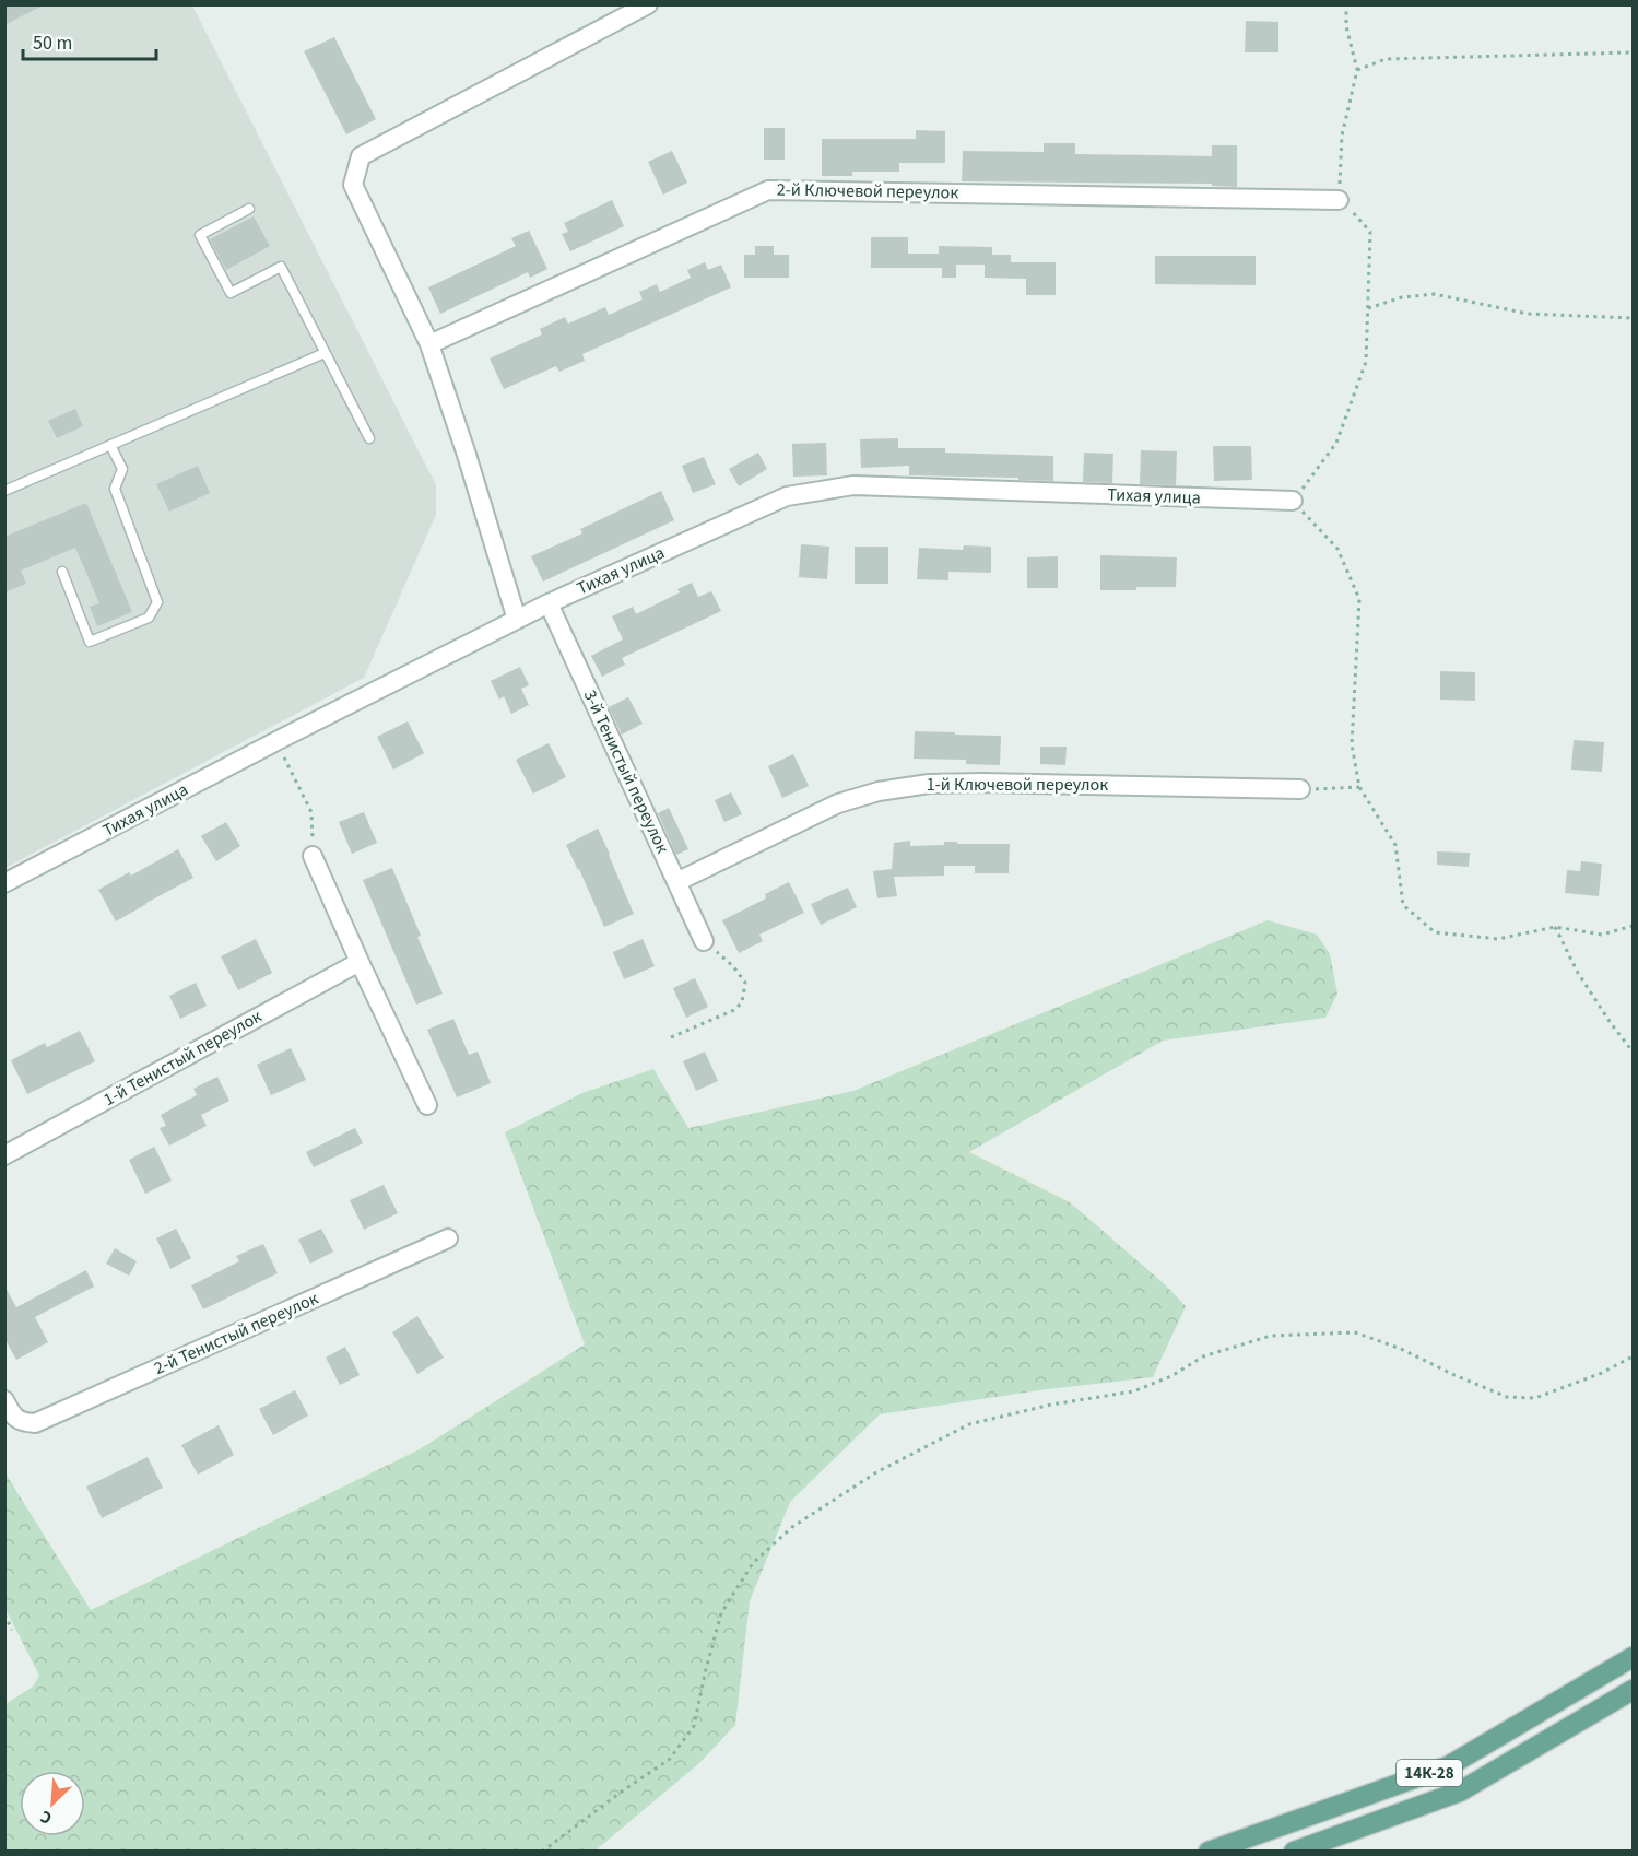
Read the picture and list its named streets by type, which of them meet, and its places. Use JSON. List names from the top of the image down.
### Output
{
  "streets": {
    "main road": ["14К-28"],
    "street": [
      "2-й Ключевой переулок",
      "Тихая улица",
      "3-й Тенистый переулок",
      "1-й Ключевой переулок",
      "1-й Тенистый переулок",
      "2-й Тенистый переулок"
    ]
  },
  "crossings": [
    ["Тихая улица", "3-й Тенистый переулок"],
    ["3-й Тенистый переулок", "1-й Ключевой переулок"]
  ],
  "scale_bar": "50 m",
  "north": "bottom left"
}
